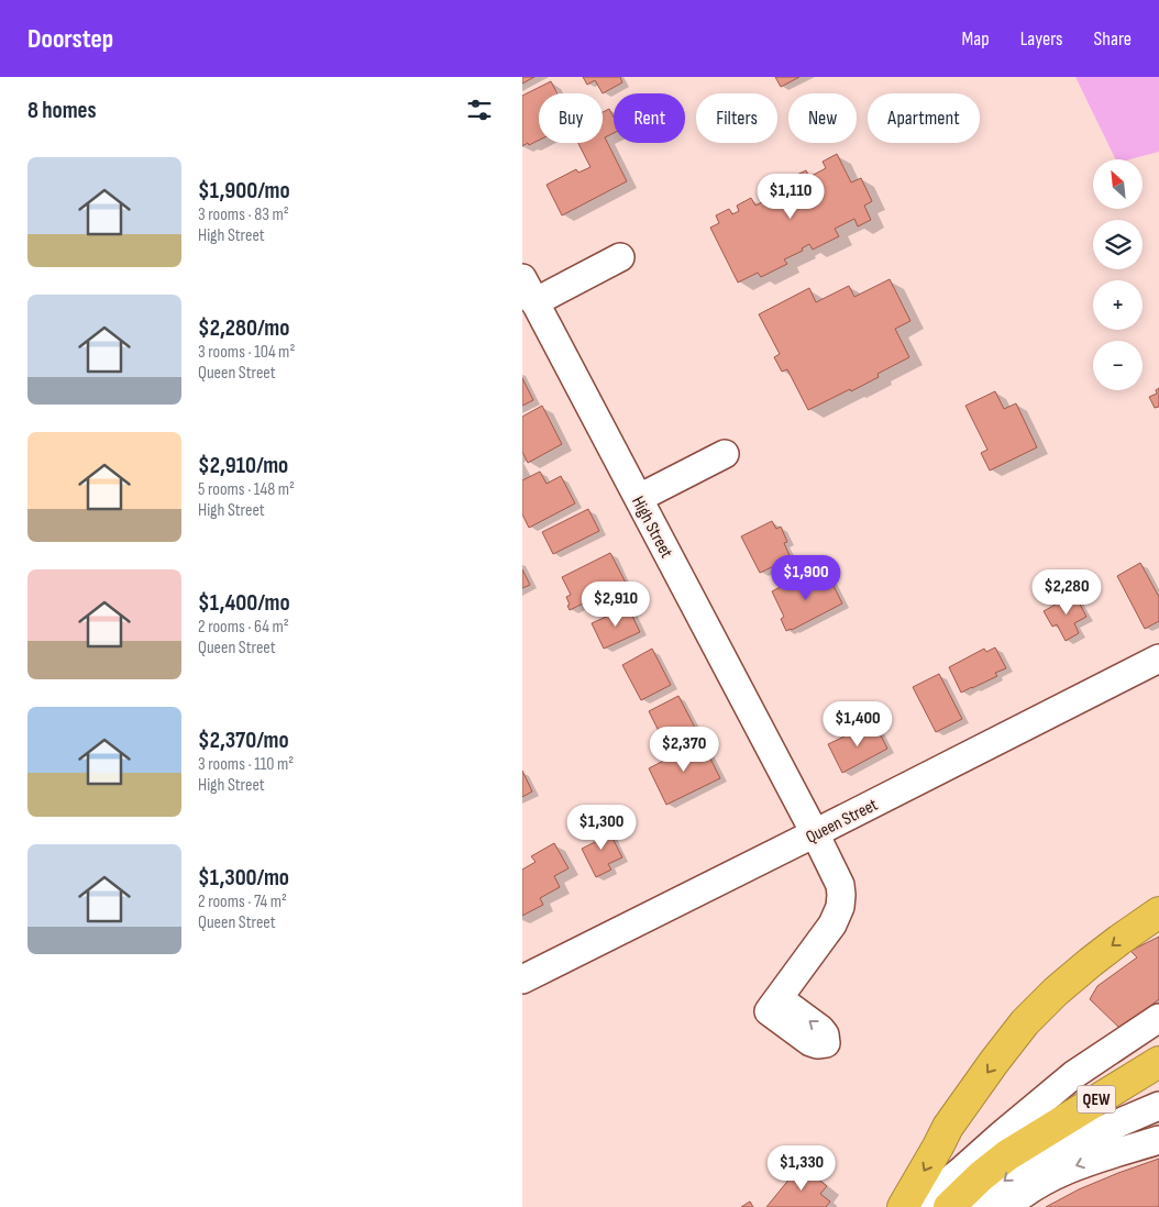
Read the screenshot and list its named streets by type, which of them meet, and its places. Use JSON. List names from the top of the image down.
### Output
{
  "streets": {
    "highway": ["QEW"],
    "street": ["High Street", "Queen Street"]
  },
  "crossings": [
    ["High Street", "Queen Street"]
  ],
  "north": "top left",
  "page": {
    "header": "Doorstep",
    "nav": ["Map", "Layers", "Share"],
    "heading": "8 homes",
    "chip": [
      "Buy",
      "Rent",
      "Filters",
      "New",
      "Apartment"
    ],
    "list": [
      {
        "name": "$1,900/mo",
        "note": "3 rooms · 83 m² · High Street"
      },
      {
        "name": "$2,280/mo",
        "note": "3 rooms · 104 m² · Queen Street"
      },
      {
        "name": "$2,910/mo",
        "note": "5 rooms · 148 m² · High Street"
      },
      {
        "name": "$1,400/mo",
        "note": "2 rooms · 64 m² · Queen Street"
      },
      {
        "name": "$2,370/mo",
        "note": "3 rooms · 110 m² · High Street"
      },
      {
        "name": "$1,300/mo",
        "note": "2 rooms · 74 m² · Queen Street"
      }
    ],
    "map_buttons": ["+", "−"],
    "price": [
      "$1,110",
      "$1,900",
      "$2,280",
      "$2,910",
      "$1,400",
      "$2,370",
      "$1,300",
      "$1,330"
    ]
  }
}
